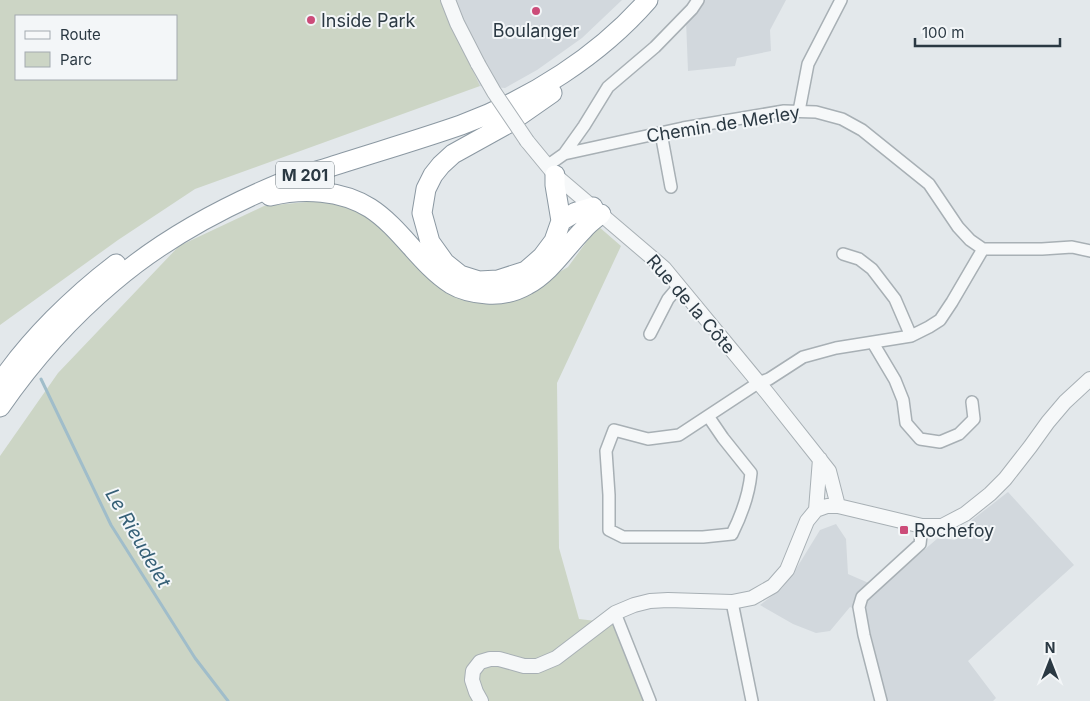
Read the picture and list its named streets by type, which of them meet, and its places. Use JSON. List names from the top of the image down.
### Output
{
  "streets": {
    "highway": ["M 201"],
    "street": ["Chemin de Merley", "Rue de la Côte"]
  },
  "crossings": [
    ["Chemin de Merley", "Rue de la Côte"]
  ],
  "water": ["Le Rieudelet"],
  "places": {
    "other": ["Boulanger", "Inside Park"],
    "transit": ["Rochefoy"]
  },
  "legend": ["Route", "Parc"],
  "scale_bar": "100 m",
  "north": "top"
}
